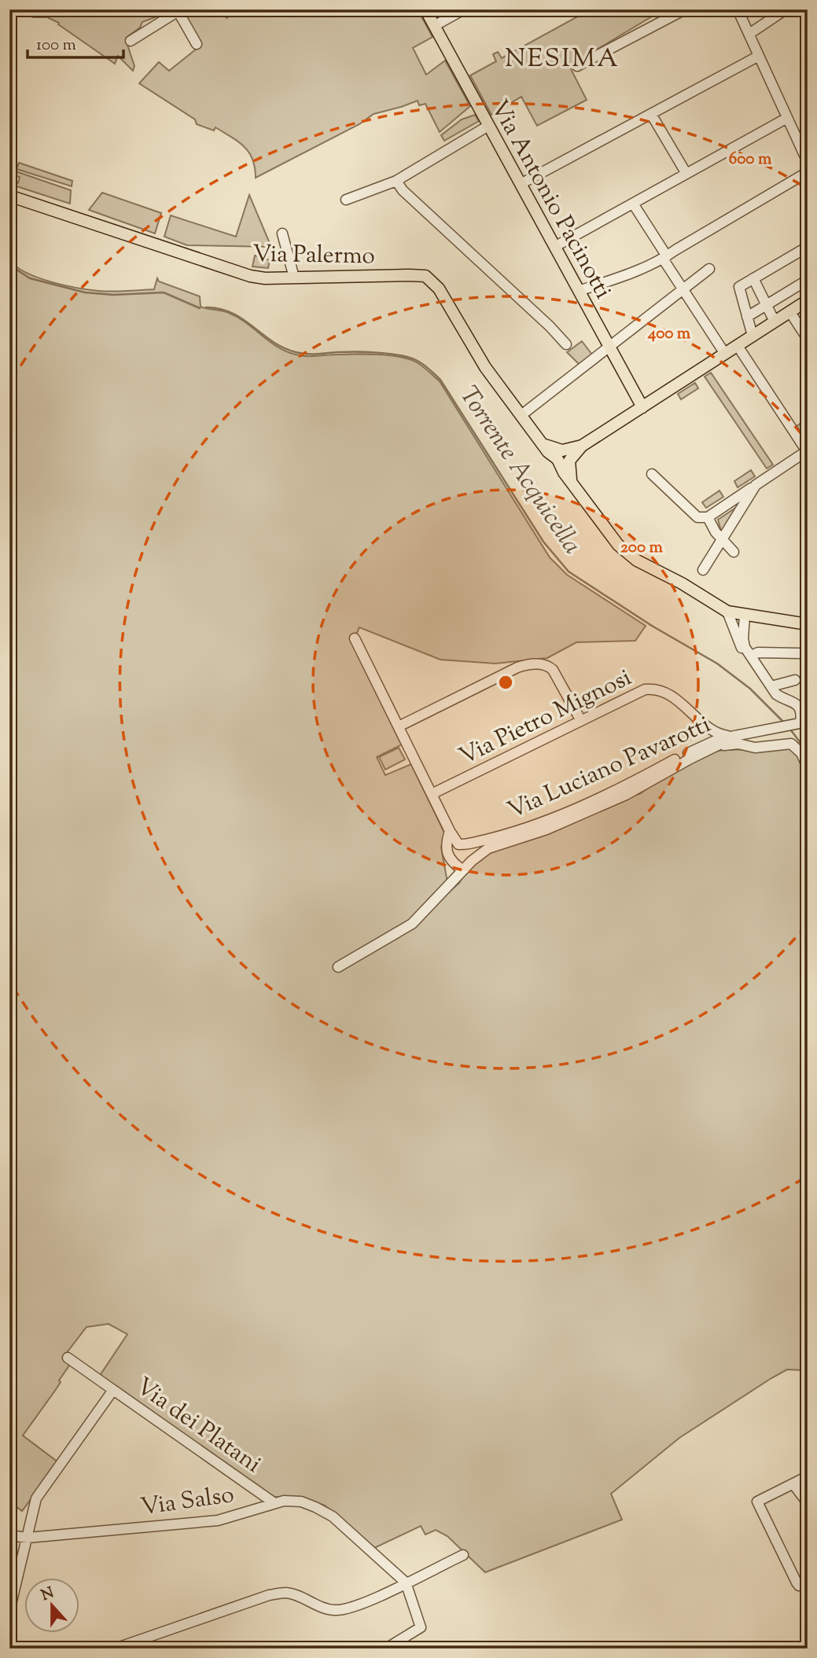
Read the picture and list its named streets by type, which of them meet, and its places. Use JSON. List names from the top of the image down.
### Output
{
  "streets": {
    "main road": ["Via Antonio Pacinotti", "Via Palermo"],
    "street": [
      "Via Pietro Mignosi",
      "Via Luciano Pavarotti",
      "Via dei Platani",
      "Via Salso"
    ]
  },
  "crossings": [
    ["Via Pietro Mignosi", "Via Luciano Pavarotti"],
    ["Via dei Platani", "Via Salso"]
  ],
  "districts": ["NESIMA"],
  "water": ["Torrente Acquicella"],
  "scale_bar": "100 m",
  "north": "top",
  "rings": ["600 m", "400 m", "200 m"]
}
